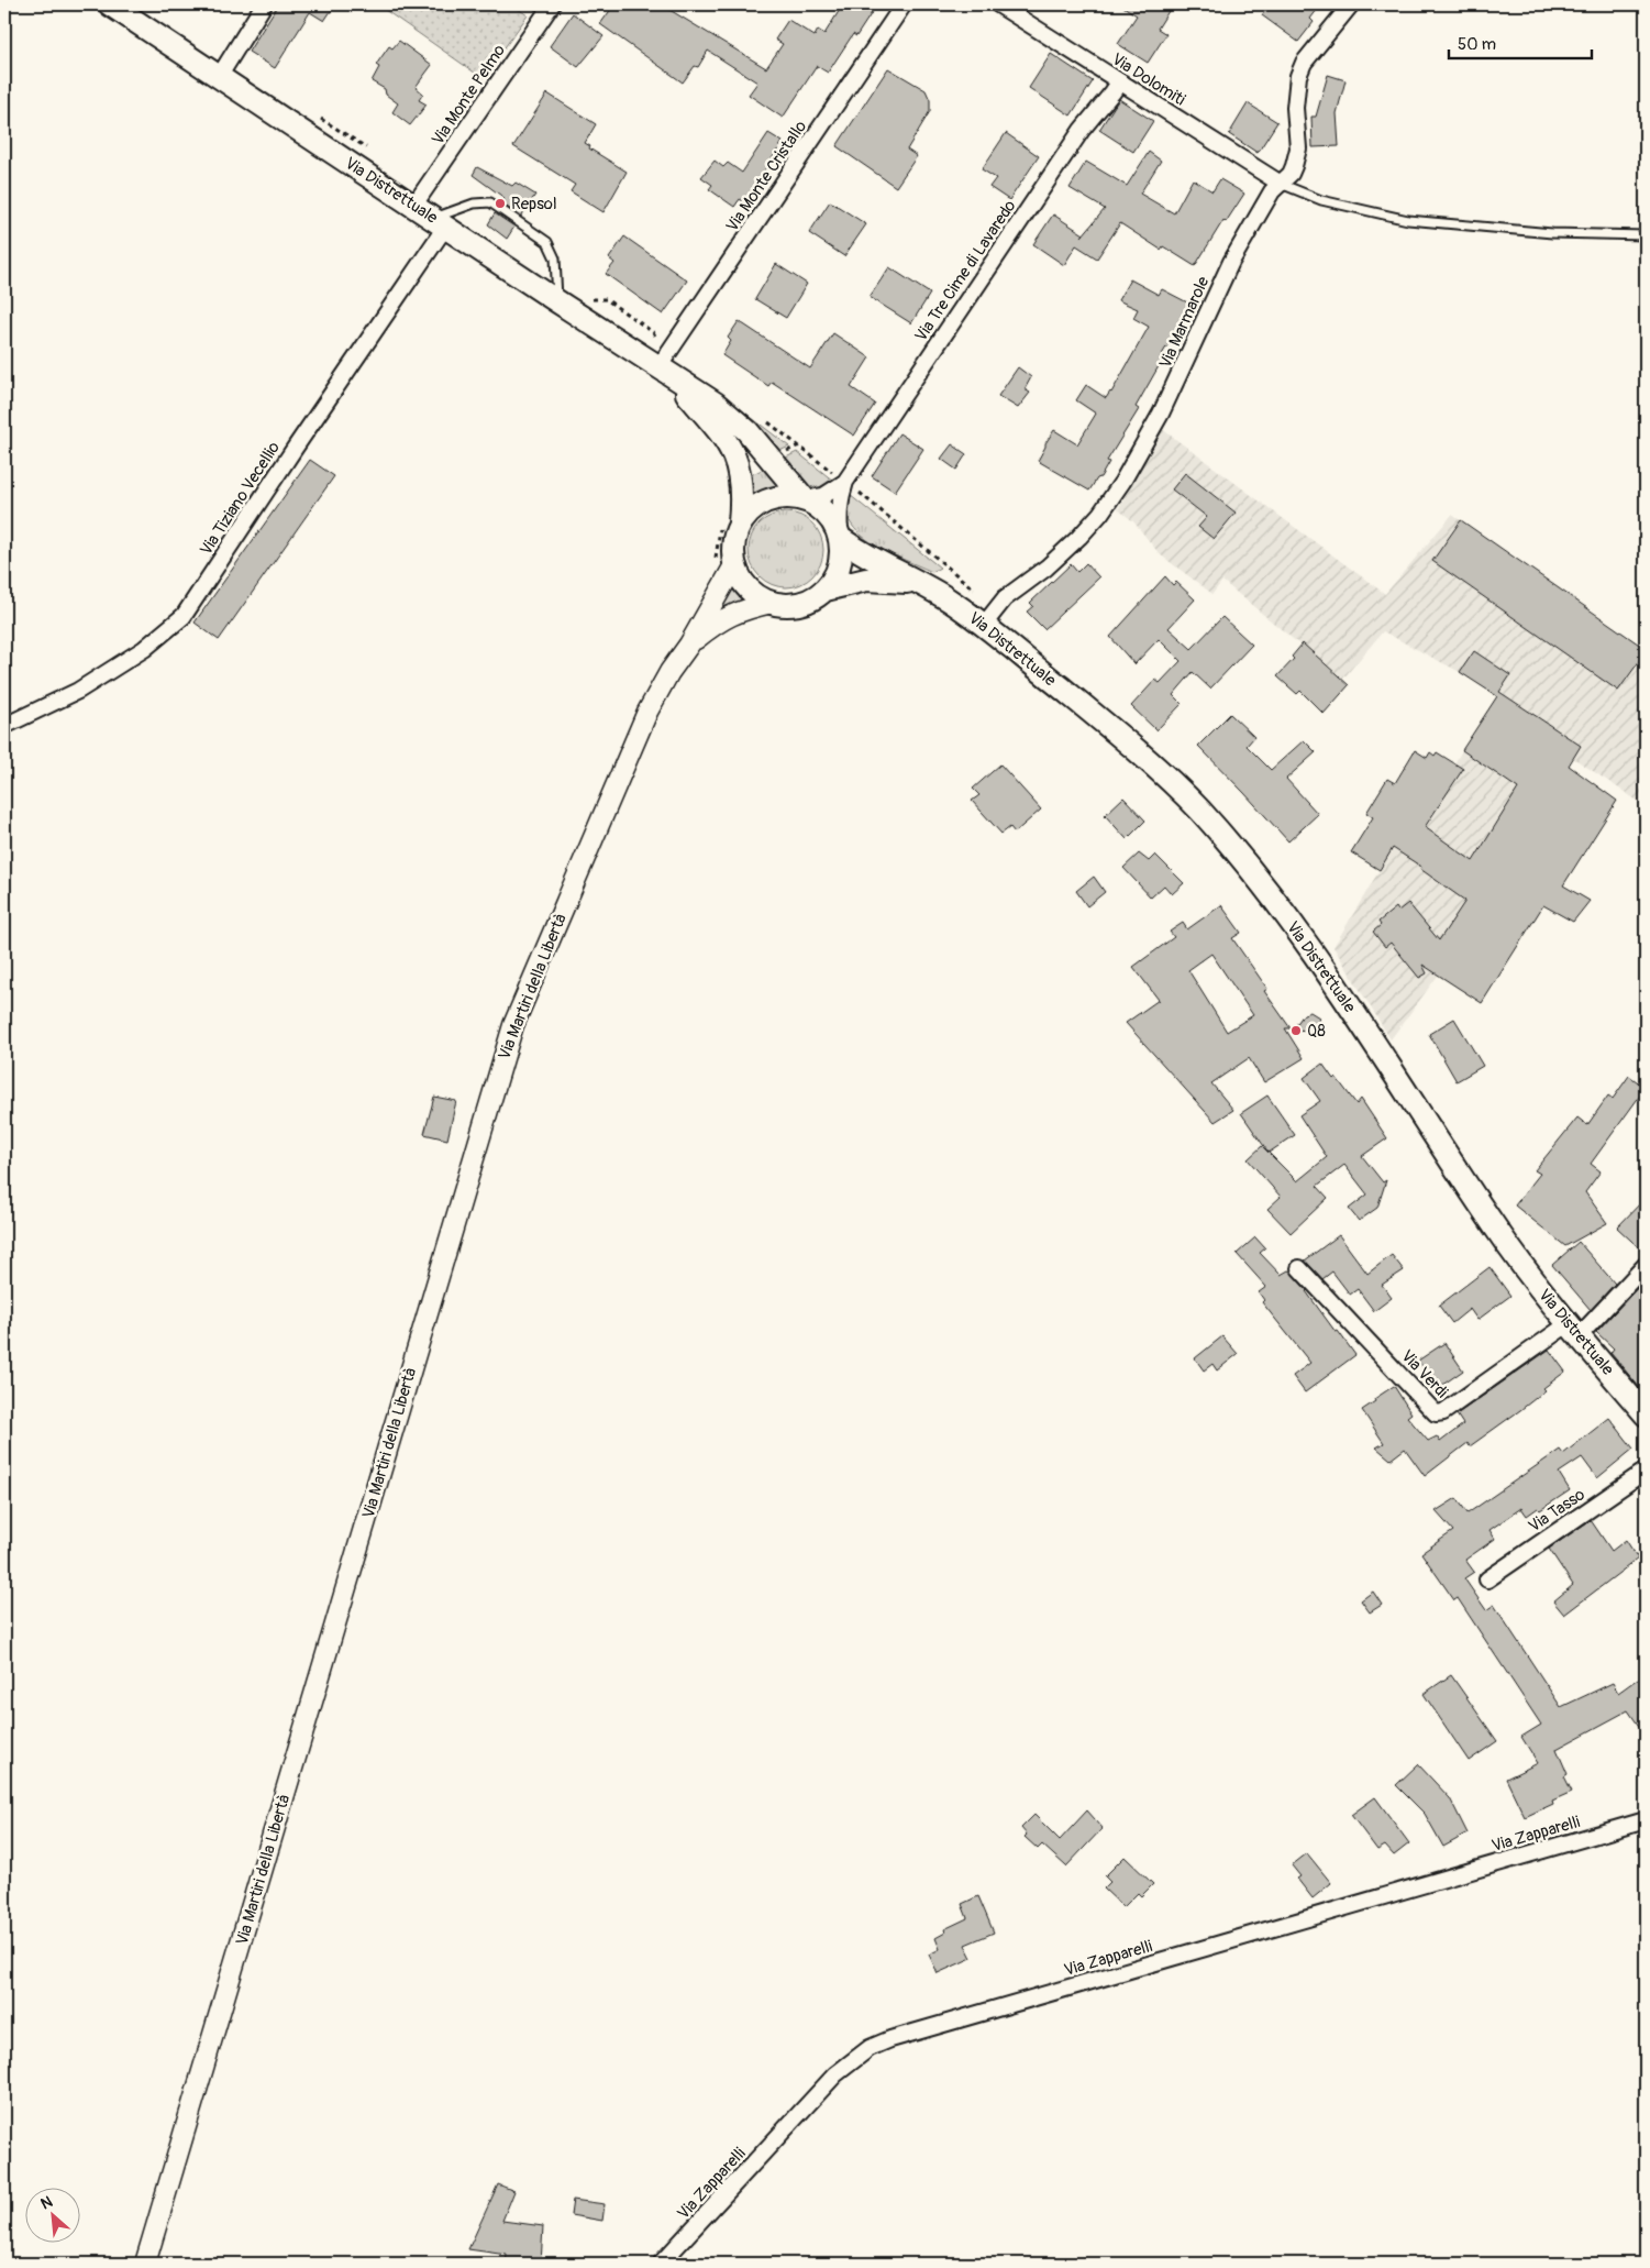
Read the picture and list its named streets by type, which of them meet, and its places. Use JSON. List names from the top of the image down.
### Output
{
  "streets": {
    "main road": ["Via Distrettuale"],
    "street": [
      "Via Dolomiti",
      "Via Monte Pelmo",
      "Via Monte Cristallo",
      "Via Tre Cime di Lavaredo",
      "Via Marmarole",
      "Via Tiziano Vecellio",
      "Via Martiri della Libertà",
      "Via Verdi",
      "Via Tasso",
      "Via Zapparelli"
    ]
  },
  "crossings": [
    ["Via Dolomiti", "Via Tre Cime di Lavaredo"],
    ["Via Dolomiti", "Via Marmarole"],
    ["Via Monte Pelmo", "Via Distrettuale"],
    ["Via Monte Cristallo", "Via Distrettuale"],
    ["Via Distrettuale", "Via Tre Cime di Lavaredo"],
    ["Via Distrettuale", "Via Marmarole"],
    ["Via Distrettuale", "Via Tiziano Vecellio"],
    ["Via Distrettuale", "Via Verdi"]
  ],
  "places": ["Repsol", "Q8"],
  "scale_bar": "50 m",
  "north": "top left"
}
